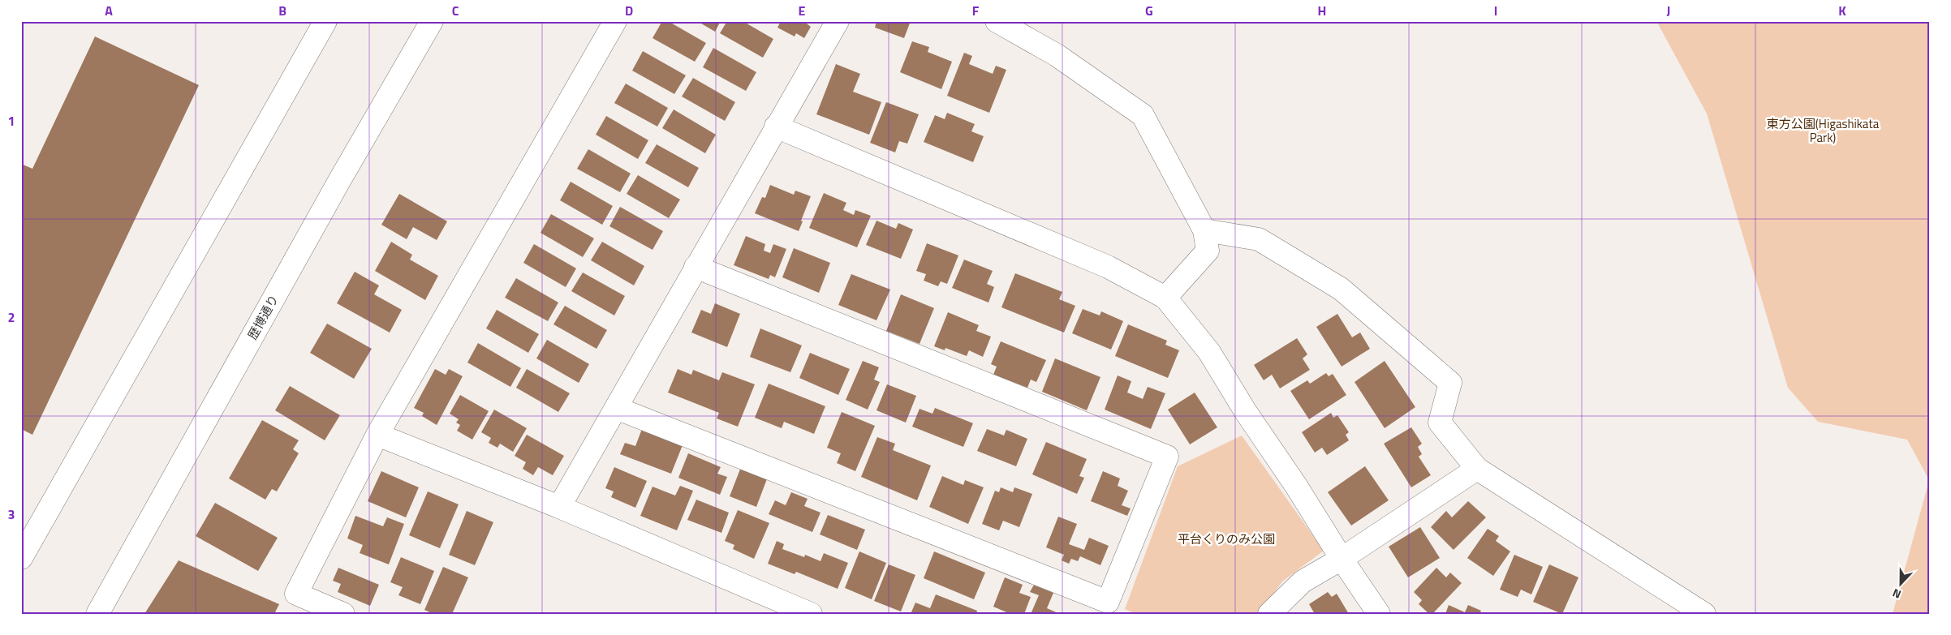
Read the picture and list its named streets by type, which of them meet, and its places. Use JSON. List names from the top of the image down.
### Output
{
  "streets": {
    "street": ["歴博通り"]
  },
  "parks": ["東方公園(Higashikata Park)", "平台くりのみ公園"],
  "north": "bottom",
  "grid": {
    "columns": [
      "A",
      "B",
      "C",
      "D",
      "E",
      "F",
      "G",
      "H",
      "I",
      "J",
      "K"
    ],
    "rows": ["1", "2", "3"]
  }
}
